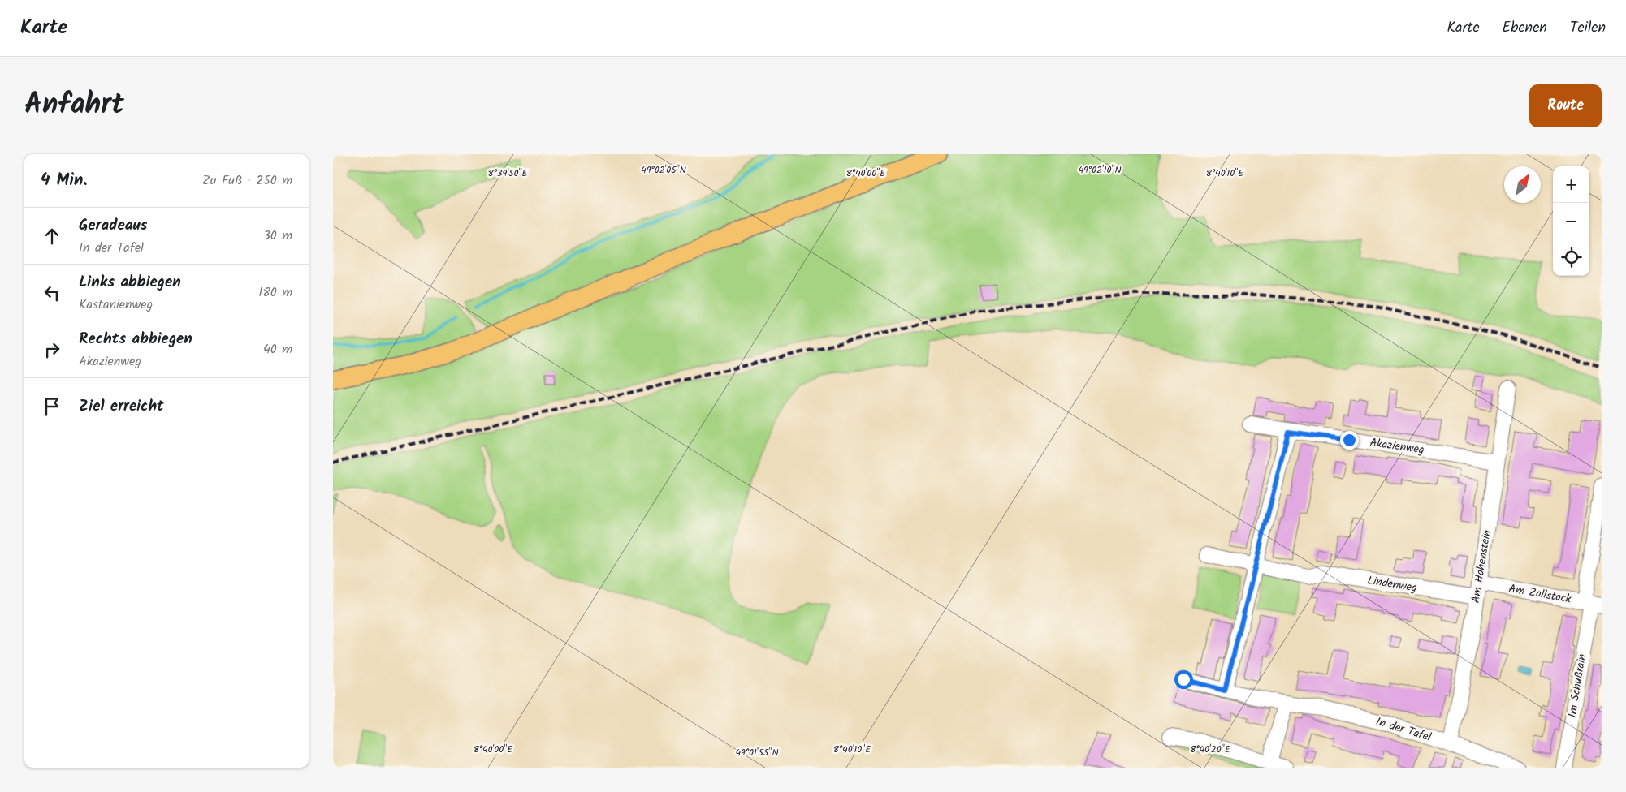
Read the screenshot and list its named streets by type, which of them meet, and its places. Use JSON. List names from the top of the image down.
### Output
{
  "streets": {
    "street": [
      "Akazienweg",
      "Am Hohenstein",
      "Lindenweg",
      "Am Zollstock",
      "Im Schußrain",
      "In der Tafel"
    ]
  },
  "crossings": [
    ["Akazienweg", "Am Hohenstein"],
    ["Am Hohenstein", "Lindenweg"],
    ["Am Hohenstein", "Am Zollstock"],
    ["Am Hohenstein", "In der Tafel"],
    ["Am Zollstock", "Im Schußrain"]
  ],
  "north": "top right",
  "page": {
    "header": "Karte",
    "nav": ["Karte", "Ebenen", "Teilen"],
    "title": "Anfahrt",
    "buttons": "Route",
    "heading": ["4 Min.", "Zu Fuß · 250 m"],
    "map_buttons": ["+", "−"],
    "list": [
      ["Geradeaus", "In der Tafel", "30 m"],
      ["Links abbiegen", "Kastanienweg", "180 m"],
      ["Rechts abbiegen", "Akazienweg", "40 m"],
      "Ziel erreicht"
    ]
  },
  "coordinates": [
    "49°02'05\"N",
    "49°02'10\"N",
    "8°39'50\"E",
    "8°40'00\"E",
    "8°40'10\"E",
    "8°40'20\"E",
    "49°01'55\"N"
  ]
}
